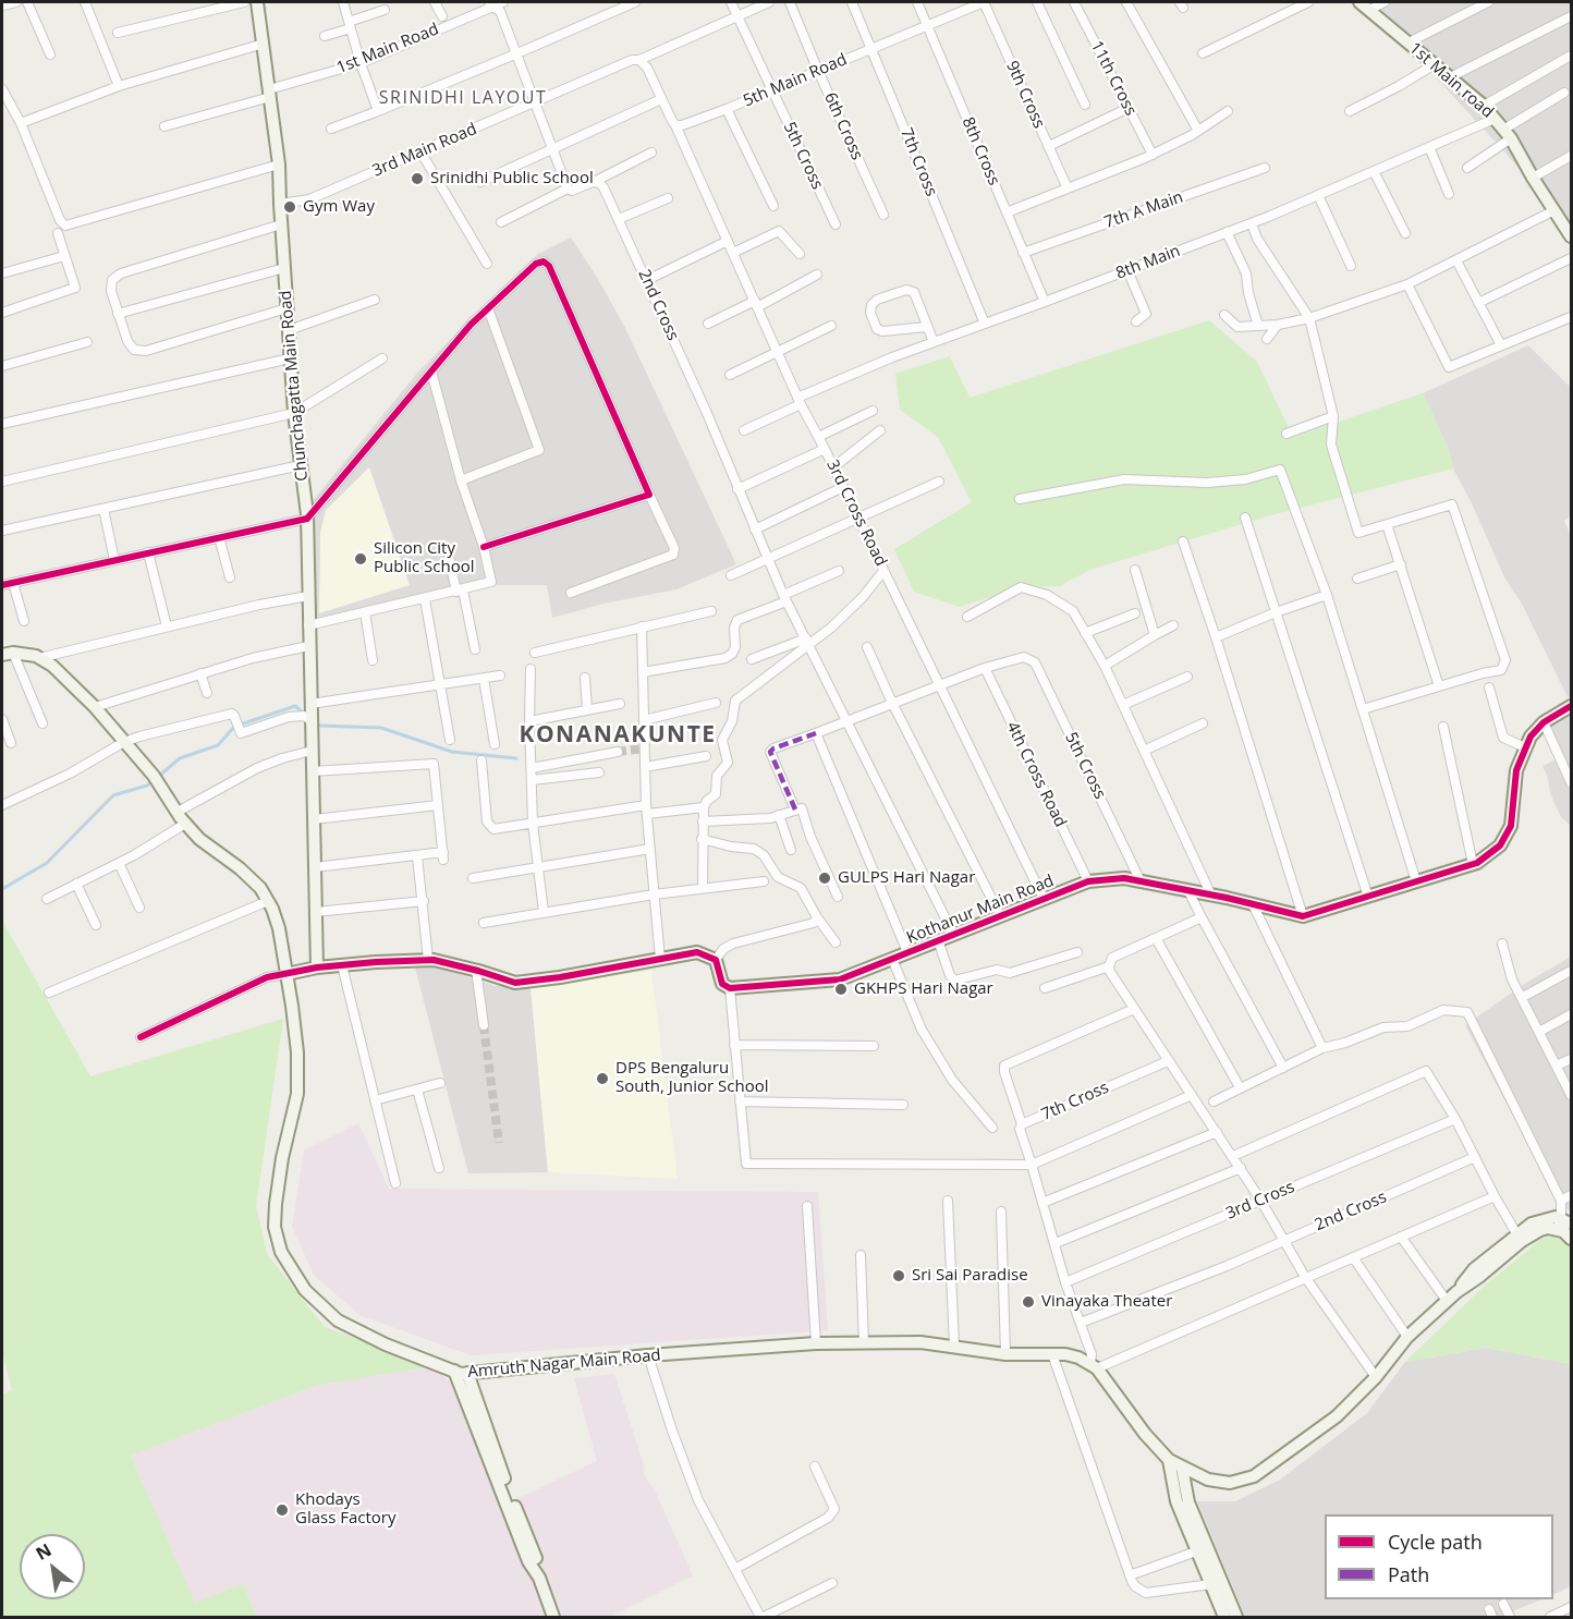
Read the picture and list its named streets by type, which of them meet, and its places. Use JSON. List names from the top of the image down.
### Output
{
  "streets": {
    "street": [
      "1st Main Road",
      "11th Cross",
      "5th Main Road",
      "1st Main road",
      "9th Cross",
      "6th Cross",
      "3rd Main Road",
      "8th Cross",
      "5th Cross",
      "7th Cross",
      "7th A Main",
      "8th Main",
      "2nd Cross",
      "Chunchagatta Main Road",
      "3rd Cross Road",
      "4th Cross Road",
      "Kothanur Main Road",
      "3rd Cross",
      "Amruth Nagar Main Road"
    ]
  },
  "crossings": [
    ["1st Main Road", "Chunchagatta Main Road"],
    ["5th Main Road", "9th Cross"],
    ["5th Main Road", "6th Cross"],
    ["5th Main Road", "8th Cross"],
    ["5th Main Road", "5th Cross"],
    ["5th Main Road", "7th Cross"],
    ["5th Main Road", "3rd Cross Road"],
    ["1st Main road", "8th Main"],
    ["3rd Main Road", "5th Cross"],
    ["3rd Main Road", "Chunchagatta Main Road"],
    ["8th Cross", "7th A Main"],
    ["8th Cross", "8th Main"],
    ["5th Cross", "4th Cross Road"],
    ["5th Cross", "Kothanur Main Road"],
    ["7th Cross", "8th Main"],
    ["7th Cross", "2nd Cross"],
    ["7th Cross", "3rd Cross"],
    ["7th Cross", "Amruth Nagar Main Road"],
    ["8th Main", "3rd Cross Road"],
    ["2nd Cross", "Kothanur Main Road"],
    ["3rd Cross Road", "Kothanur Main Road"],
    ["4th Cross Road", "Kothanur Main Road"]
  ],
  "districts": ["SRINIDHI LAYOUT", "KONANAKUNTE"],
  "places": [
    "Srinidhi Public School",
    "Gym Way",
    "Silicon City Public School",
    "GULPS Hari Nagar",
    "GKHPS Hari Nagar",
    "DPS Bengaluru South, Junior School",
    "Sri Sai Paradise",
    "Vinayaka Theater",
    "Khodays Glass Factory"
  ],
  "legend": ["Cycle path", "Path"],
  "north": "top left"
}
